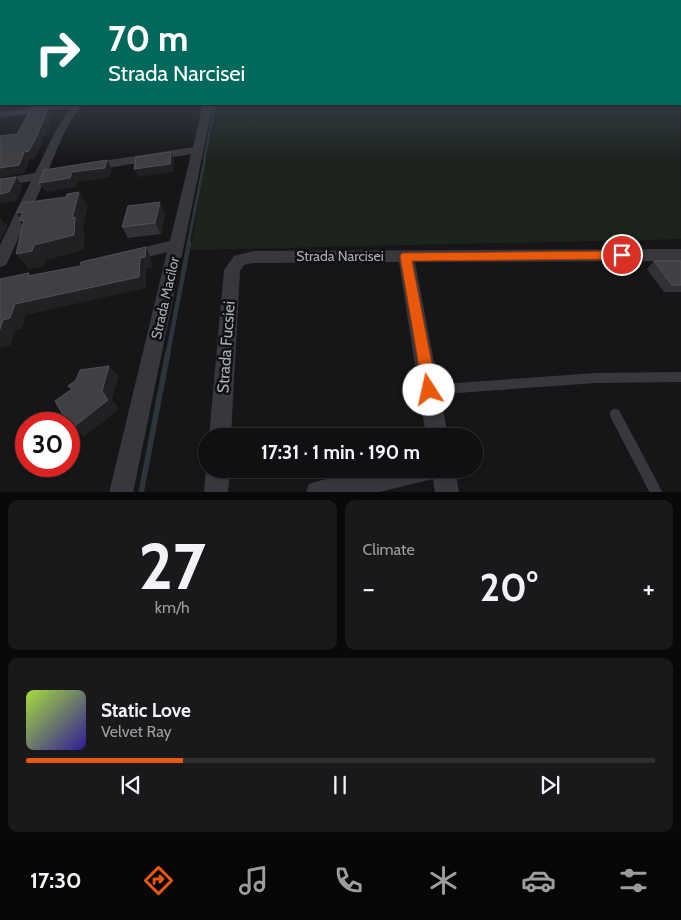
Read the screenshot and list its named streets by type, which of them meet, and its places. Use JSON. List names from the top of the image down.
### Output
{
  "streets": {
    "street": ["Strada Narcisei", "Strada Macilor", "Strada Fucsiei"]
  },
  "crossings": [
    ["Strada Narcisei", "Strada Fucsiei"]
  ],
  "page": {
    "turn": ["70 m", "Strada Narcisei"],
    "limit": "30",
    "trip": "17:31 · 1 min · 190 m",
    "tile": [
      ["27", "km/h"],
      "Climate"
    ],
    "heat": ["−", "20°", "+"],
    "song": ["Static Love", "Velvet Ray"],
    "tabs": "17:30"
  }
}
